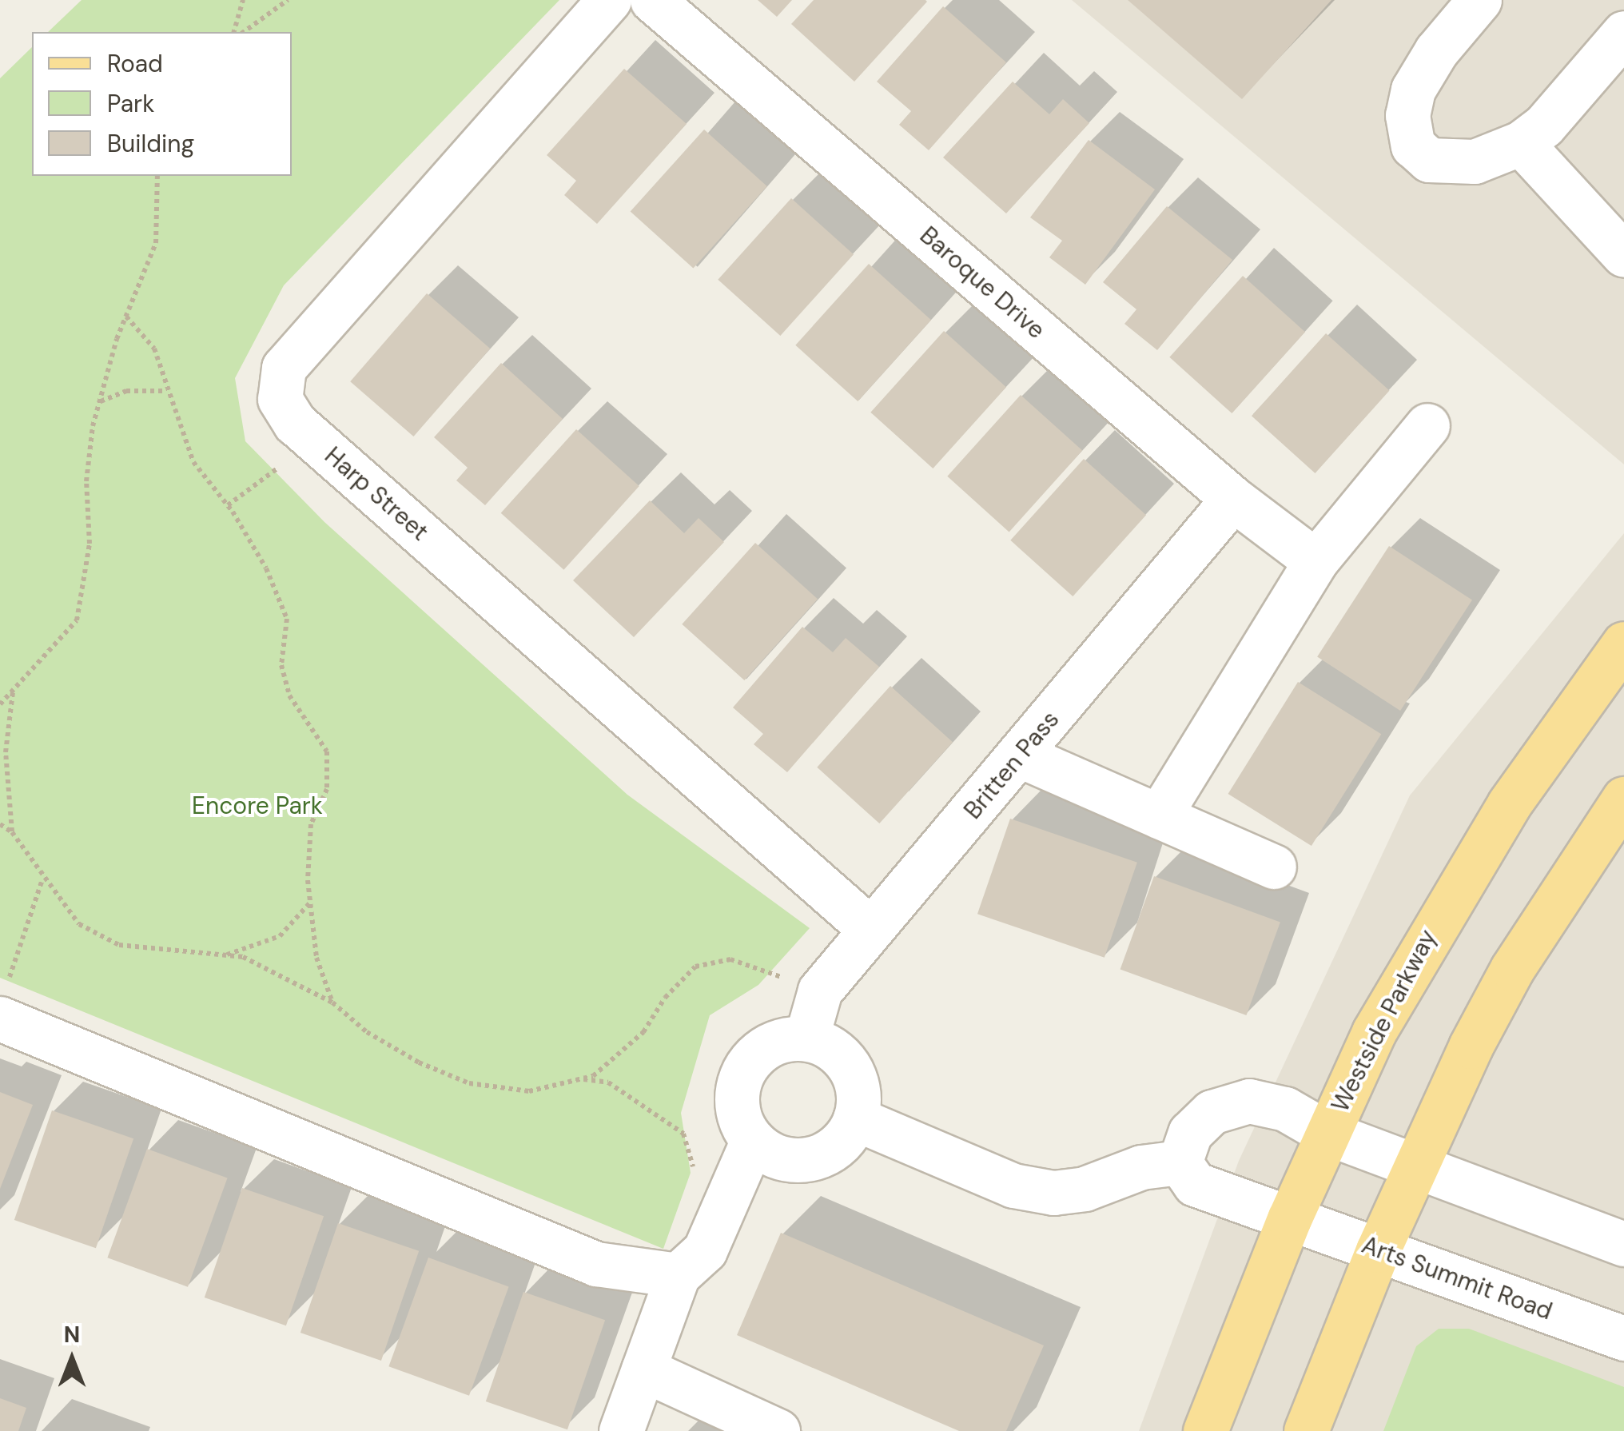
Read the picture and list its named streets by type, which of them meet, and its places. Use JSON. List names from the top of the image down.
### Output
{
  "streets": {
    "main road": ["Westside Parkway"],
    "street": [
      "Baroque Drive",
      "Harp Street",
      "Britten Pass",
      "Arts Summit Road"
    ]
  },
  "crossings": [
    ["Baroque Drive", "Britten Pass"],
    ["Harp Street", "Britten Pass"],
    ["Westside Parkway", "Arts Summit Road"]
  ],
  "parks": ["Encore Park"],
  "legend": ["Road", "Park", "Building"],
  "north": "top"
}
